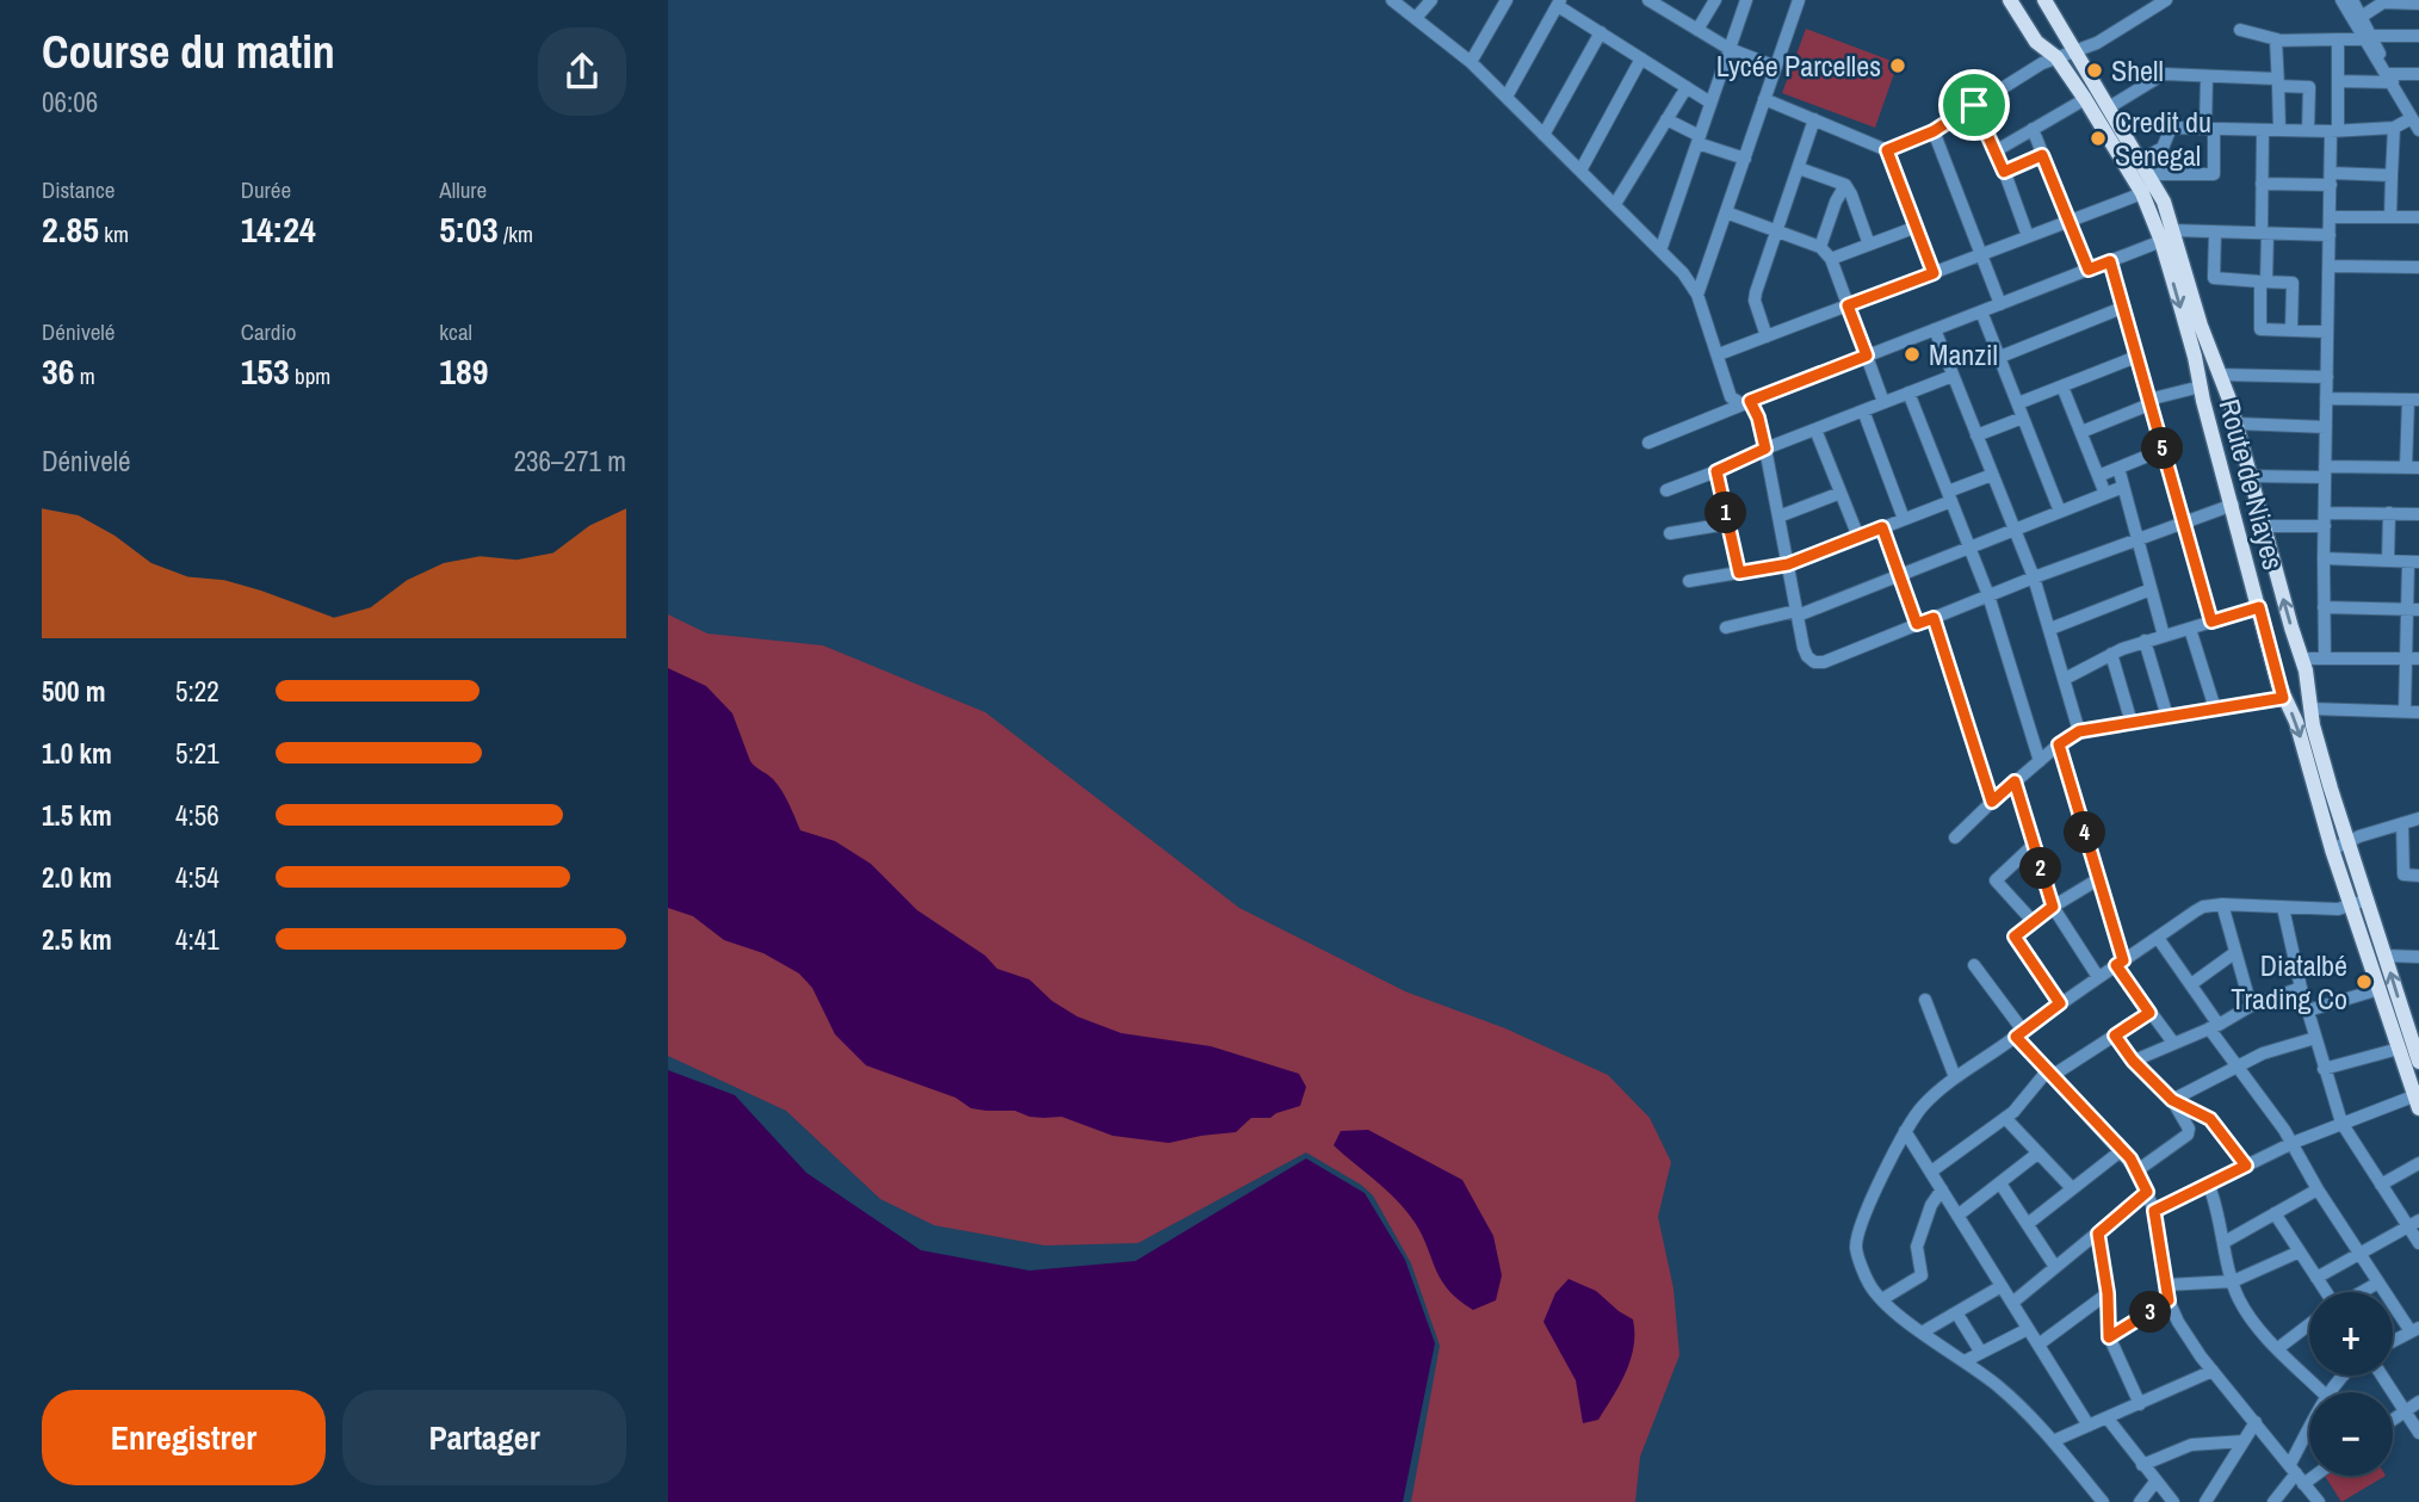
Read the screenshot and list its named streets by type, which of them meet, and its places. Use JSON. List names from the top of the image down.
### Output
{
  "streets": {
    "main road": ["Route de Niayes"]
  },
  "places": [
    "Lycée Parcelles",
    "Shell",
    "Credit du Senegal",
    "Manzil",
    "Diatalbé Trading Co"
  ],
  "page": {
    "heading": ["Course du matin", "06:06"],
    "stats": [
      ["Distance", "2.85 km"],
      ["Durée", "14:24"],
      ["Allure", "5:03 /km"],
      ["Dénivelé", "36 m"],
      ["Cardio", "153 bpm"],
      ["kcal", "189"]
    ],
    "chart": ["Dénivelé", "236–271 m"],
    "pins": [
      "5",
      "1",
      "4",
      "2",
      "3"
    ],
    "list": [
      {
        "name": "500 m",
        "note": "5:22"
      },
      {
        "name": "1.0 km",
        "note": "5:21"
      },
      {
        "name": "1.5 km",
        "note": "4:56"
      },
      {
        "name": "2.0 km",
        "note": "4:54"
      },
      {
        "name": "2.5 km",
        "note": "4:41"
      }
    ],
    "map_buttons": ["+", "−"],
    "buttons": ["Enregistrer", "Partager"]
  }
}
